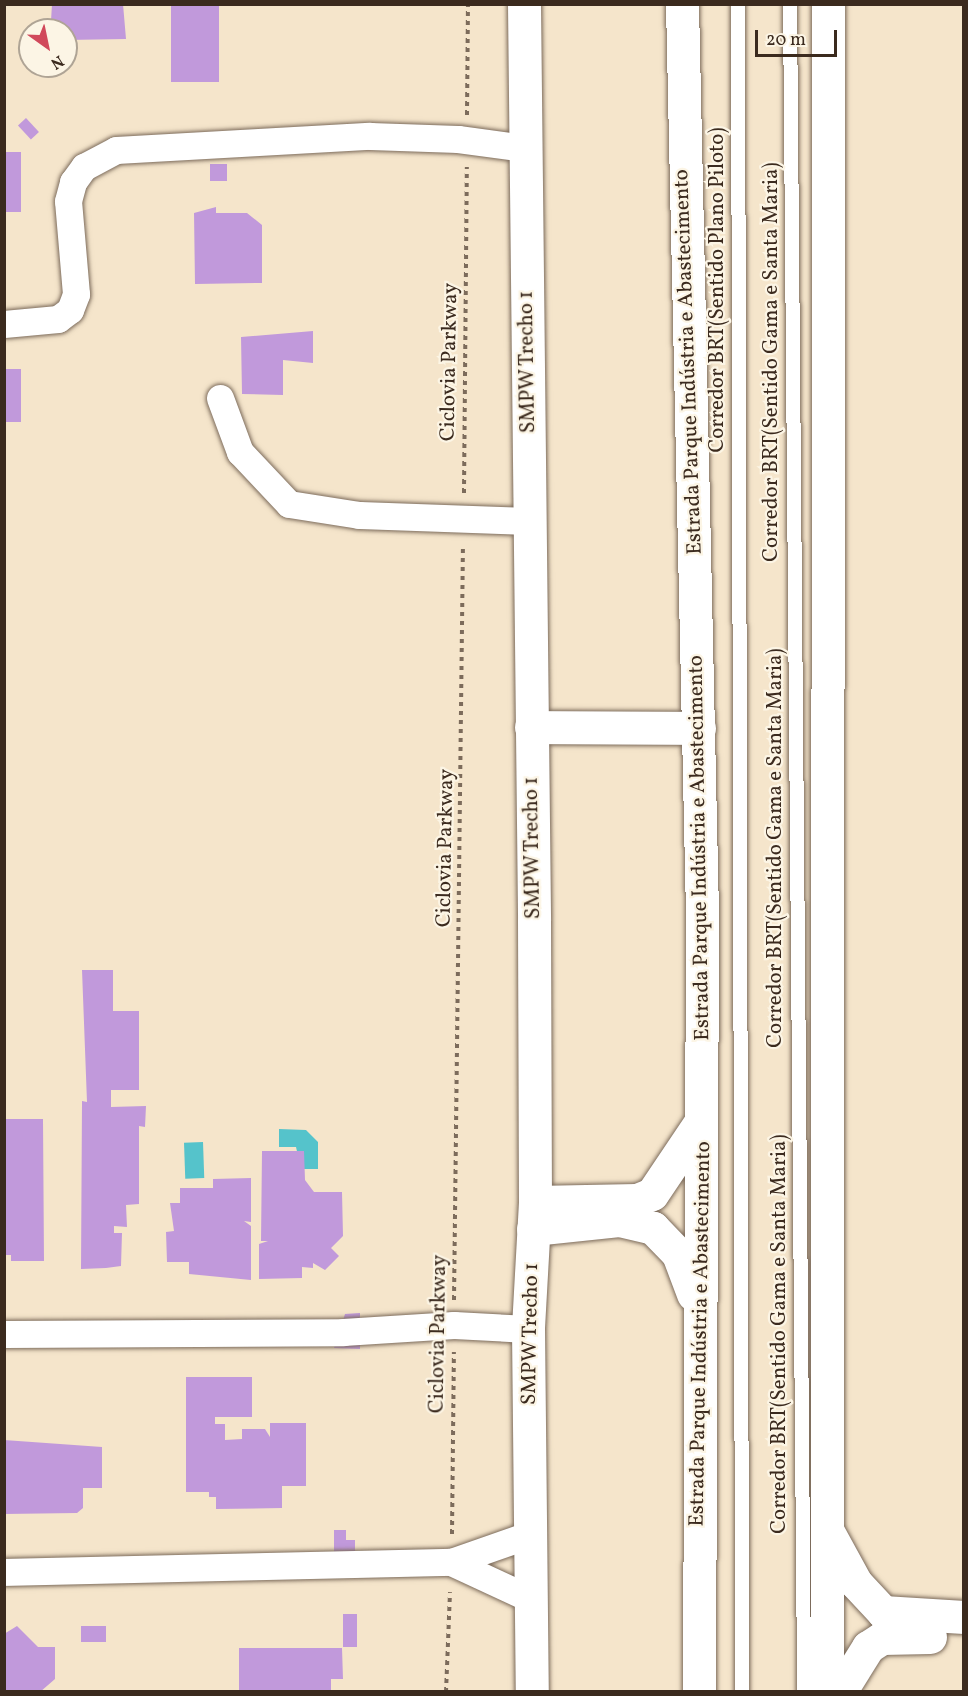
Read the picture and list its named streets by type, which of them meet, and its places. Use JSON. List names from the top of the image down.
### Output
{
  "streets": {
    "main road": ["SMPW Trecho 1", "Estrada Parque Indústria e Abastecimento"],
    "lane": ["Corredor BRT(Sentido Plano Piloto)", "Corredor BRT(Sentido Gama e Santa Maria)"],
    "path": ["Ciclovia Parkway"]
  },
  "scale_bar": "20 m",
  "north": "bottom right"
}
